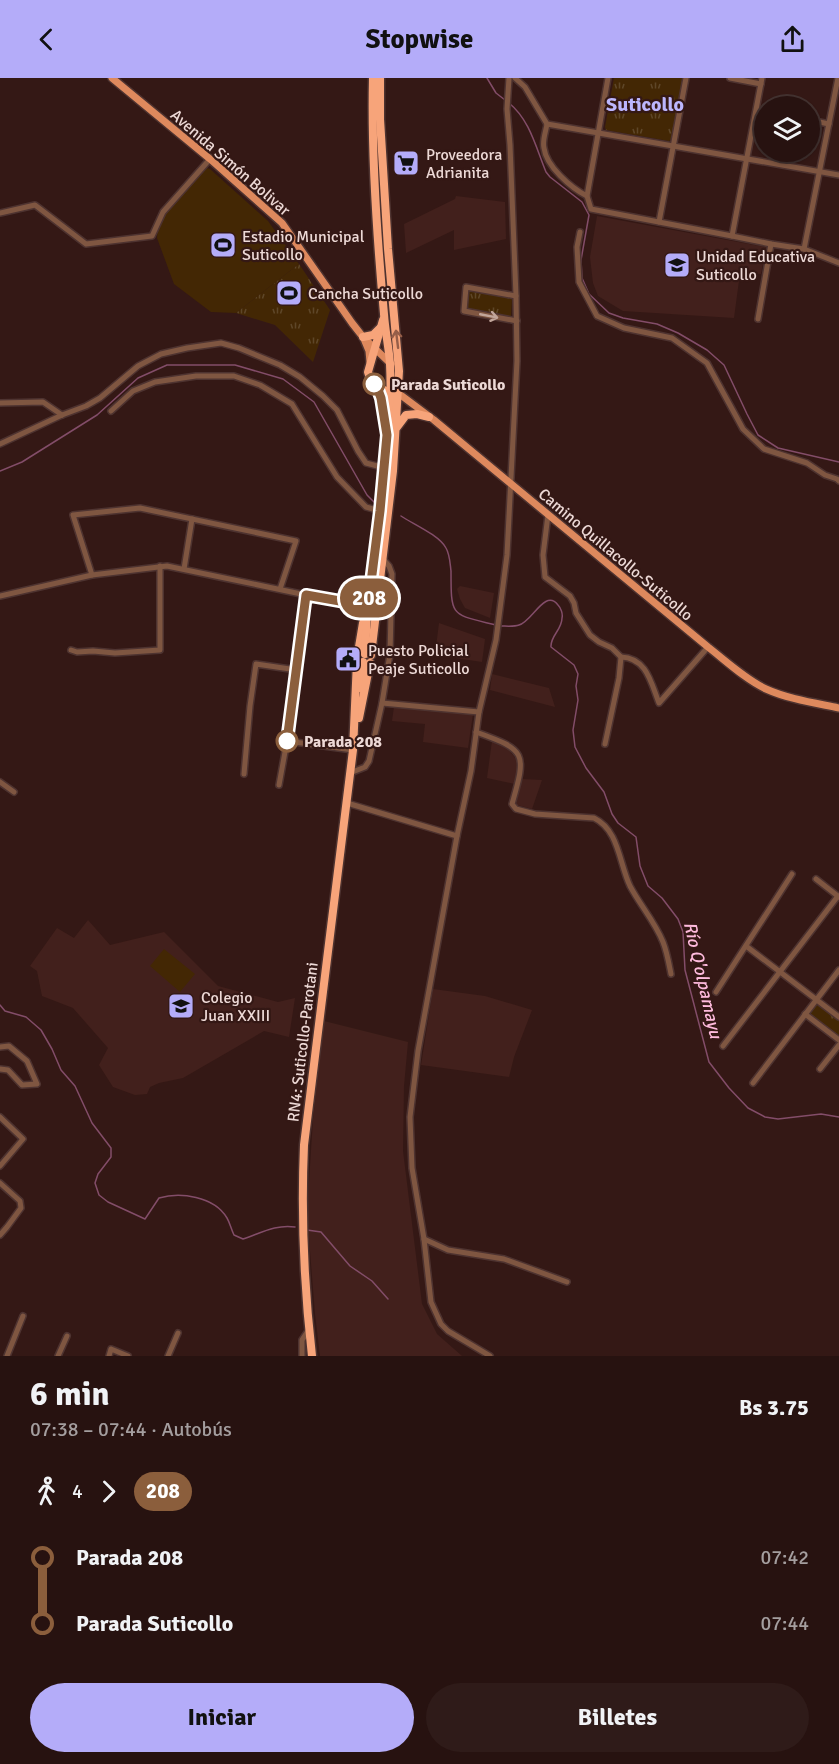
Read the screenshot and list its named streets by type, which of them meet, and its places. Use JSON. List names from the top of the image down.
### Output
{
  "streets": {
    "highway": ["RN4: Suticollo-Parotani"],
    "main road": ["Avenida Simón Bolivar", "Camino Quillacollo-Suticollo"]
  },
  "districts": ["Suticollo"],
  "water": ["Río Q'olpamayu"],
  "places": {
    "supermarket": ["Proveedora Adrianita"],
    "sports": ["Estadio Municipal Suticollo", "Cancha Suticollo"],
    "school or university": ["Unidad Educativa Suticollo", "Colegio Juan XXIII"],
    "other": ["Parada Suticollo", "Parada 208"],
    "public building": ["Puesto Policial Peaje Suticollo"]
  },
  "lines": ["bus line 208"],
  "page": {
    "header": "Stopwise",
    "on_map": "208",
    "heading": ["6 min", "07:38 – 07:44 · Autobús", "Bs 3.75"],
    "legs": ["4", "208"],
    "list": [
      {
        "name": "Parada 208",
        "value": "07:42"
      },
      {
        "name": "Parada Suticollo",
        "value": "07:44"
      }
    ],
    "buttons": ["Iniciar", "Billetes"]
  }
}
